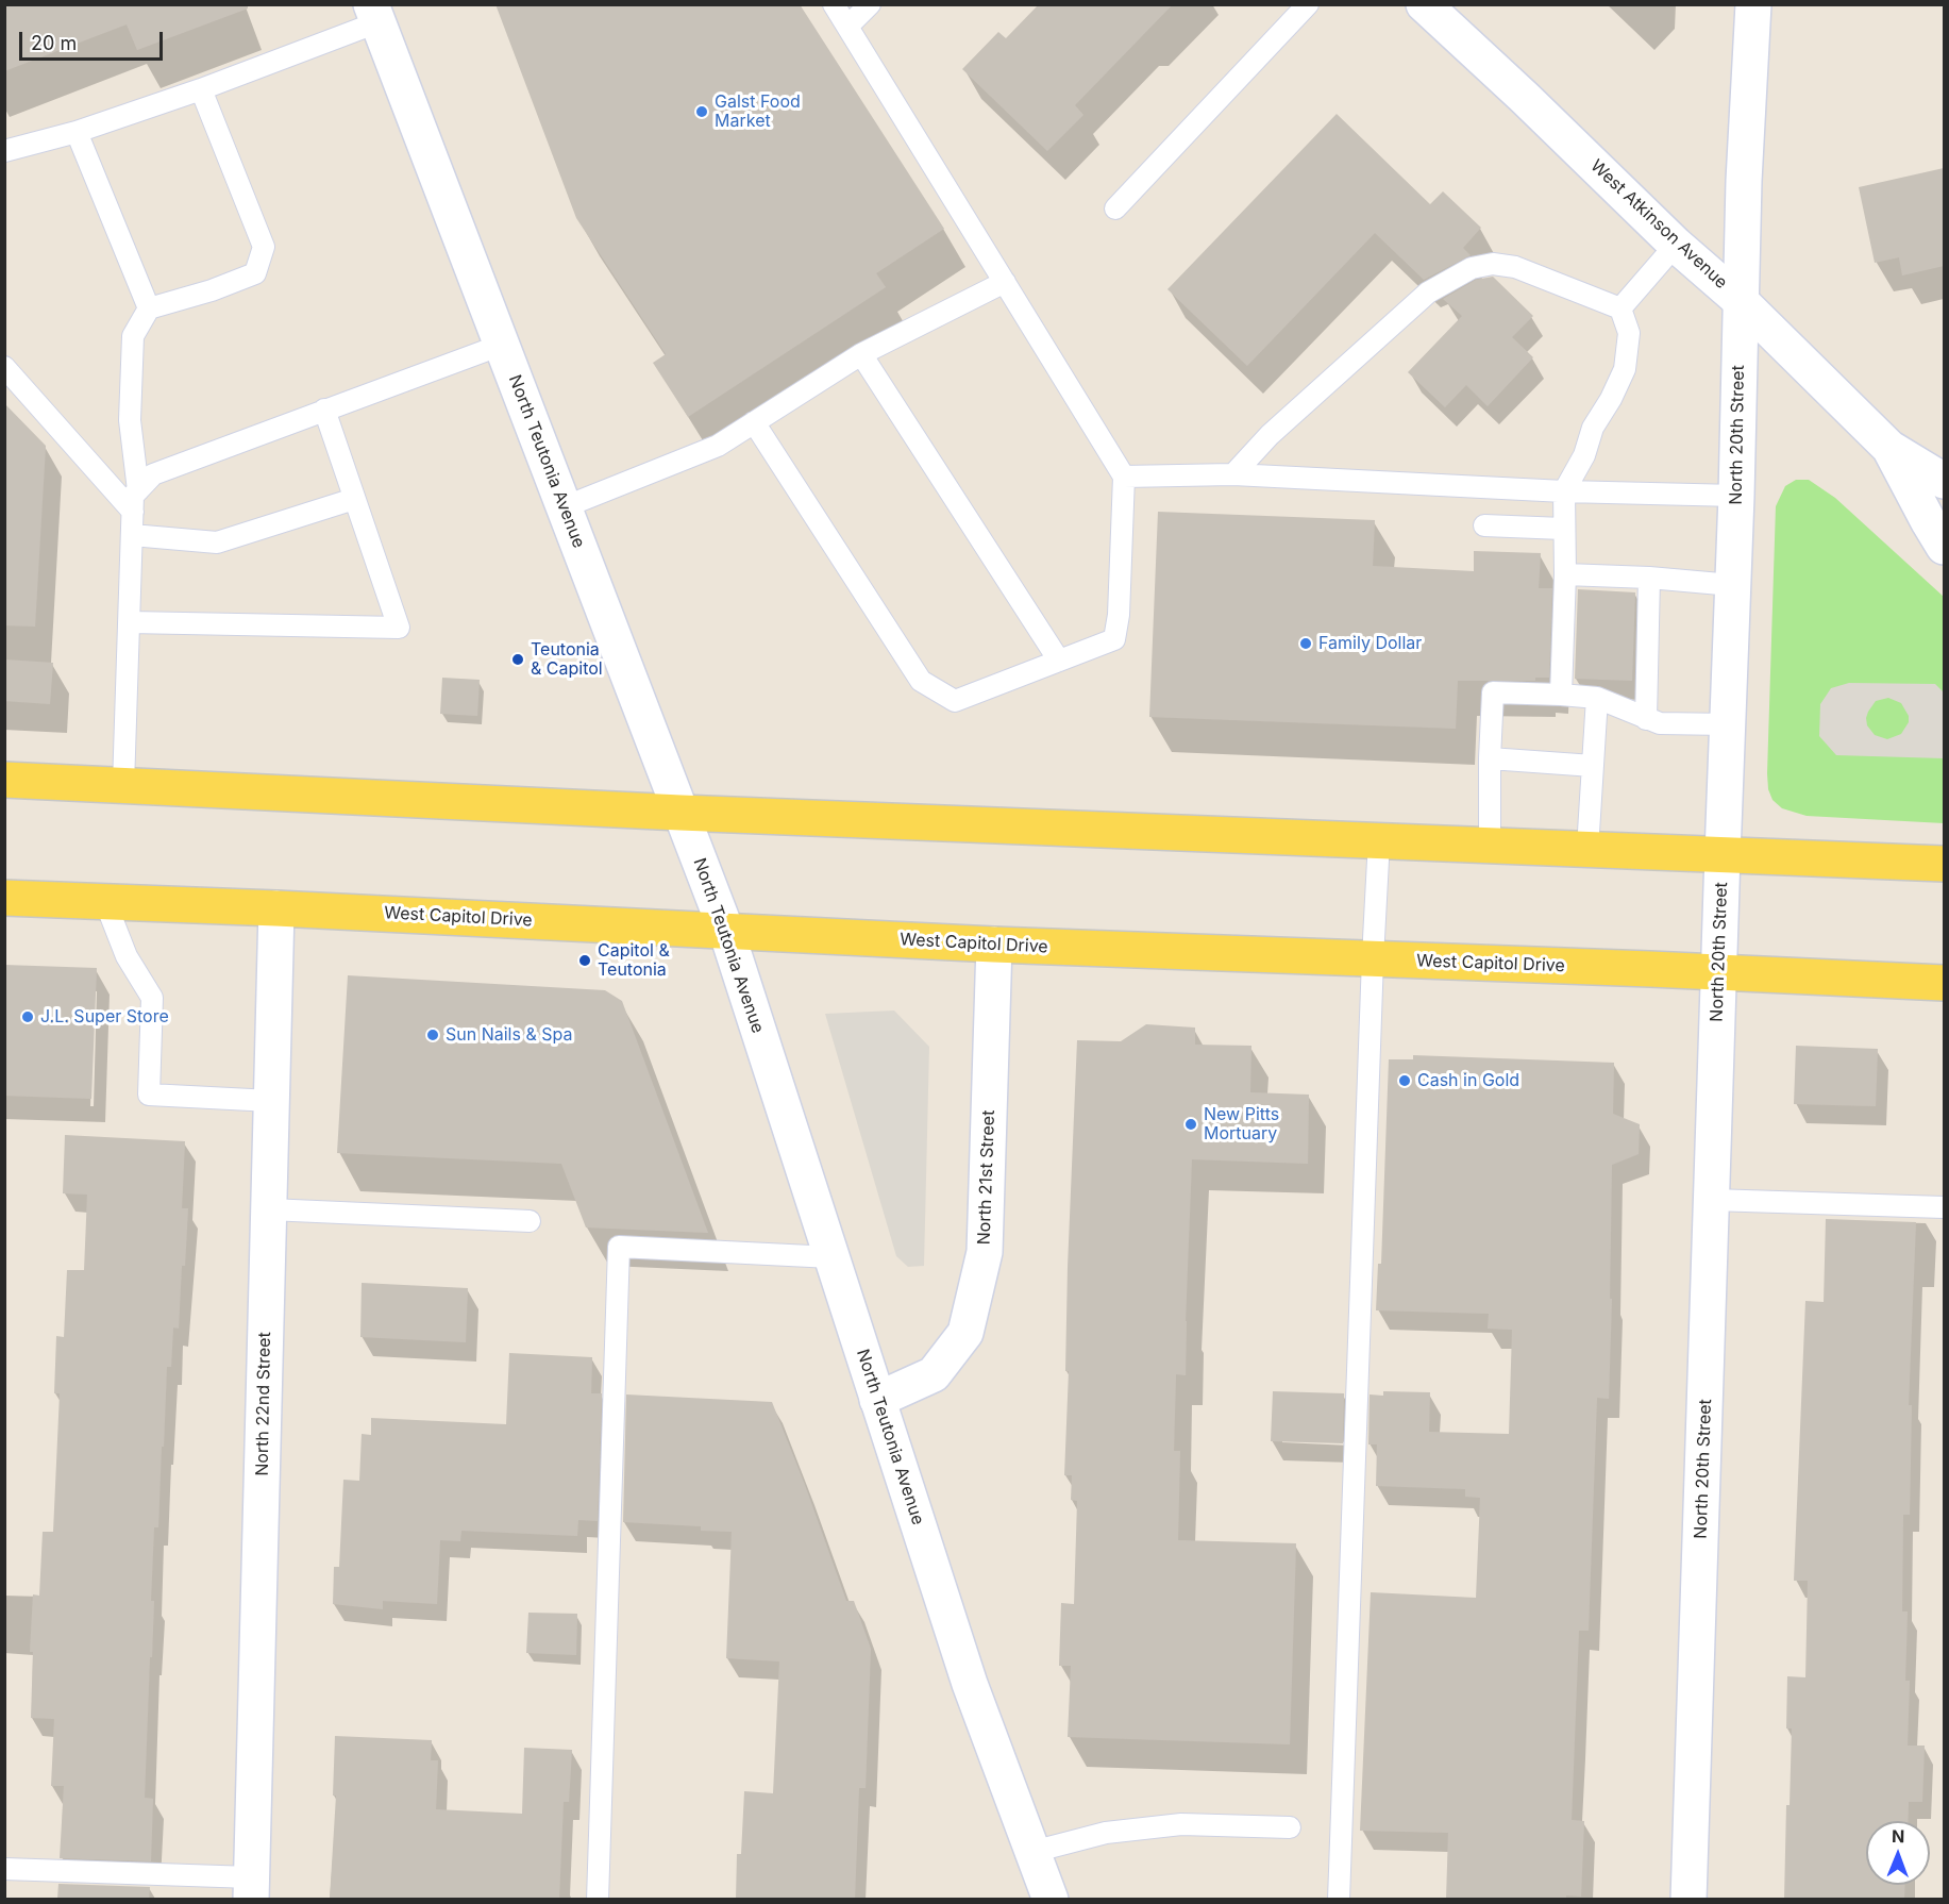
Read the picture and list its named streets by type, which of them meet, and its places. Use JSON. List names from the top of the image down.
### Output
{
  "streets": {
    "main road": ["West Capitol Drive"],
    "street": [
      "West Atkinson Avenue",
      "North 20th Street",
      "North Teutonia Avenue",
      "North 21st Street",
      "North 22nd Street"
    ]
  },
  "crossings": [
    ["West Atkinson Avenue", "North 20th Street"],
    ["North 20th Street", "West Capitol Drive"],
    ["North Teutonia Avenue", "West Capitol Drive"],
    ["North Teutonia Avenue", "North 21st Street"],
    ["West Capitol Drive", "North 21st Street"],
    ["West Capitol Drive", "North 22nd Street"]
  ],
  "places": [
    "Galst Food Market",
    "Family Dollar",
    "Teutonia & Capitol",
    "Capitol & Teutonia",
    "J.L. Super Store",
    "Sun Nails & Spa",
    "Cash in Gold",
    "New Pitts Mortuary"
  ],
  "scale_bar": "20 m",
  "north": "top"
}
